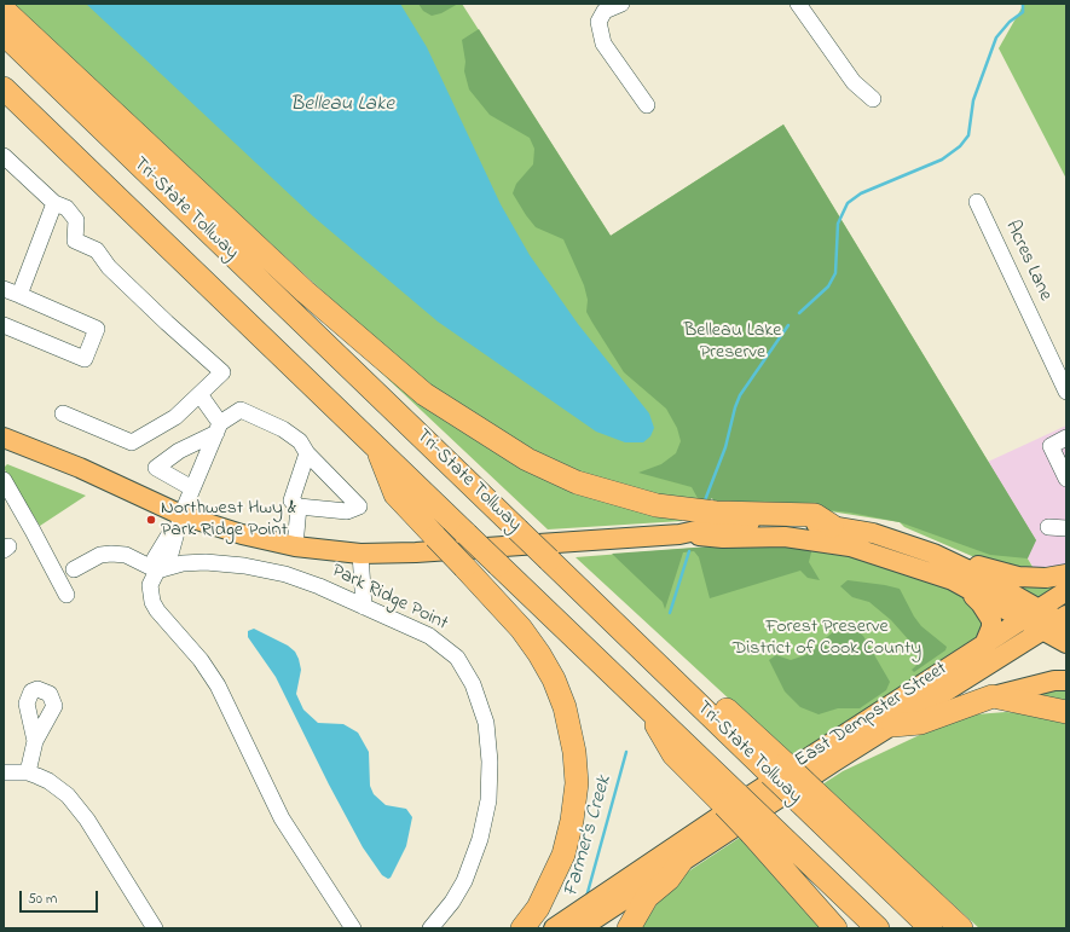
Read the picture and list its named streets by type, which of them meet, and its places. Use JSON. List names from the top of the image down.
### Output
{
  "streets": {
    "highway": ["Tri-State Tollway"],
    "main road": ["East Dempster Street"],
    "street": ["Acres Lane", "Park Ridge Point"]
  },
  "water": ["Belleau Lake", "Farmer's Creek"],
  "parks": ["Belleau Lake Preserve", "Forest Preserve District of Cook County"],
  "places": ["Northwest Hwy & Park Ridge Point"],
  "scale_bar": "50 m"
}
